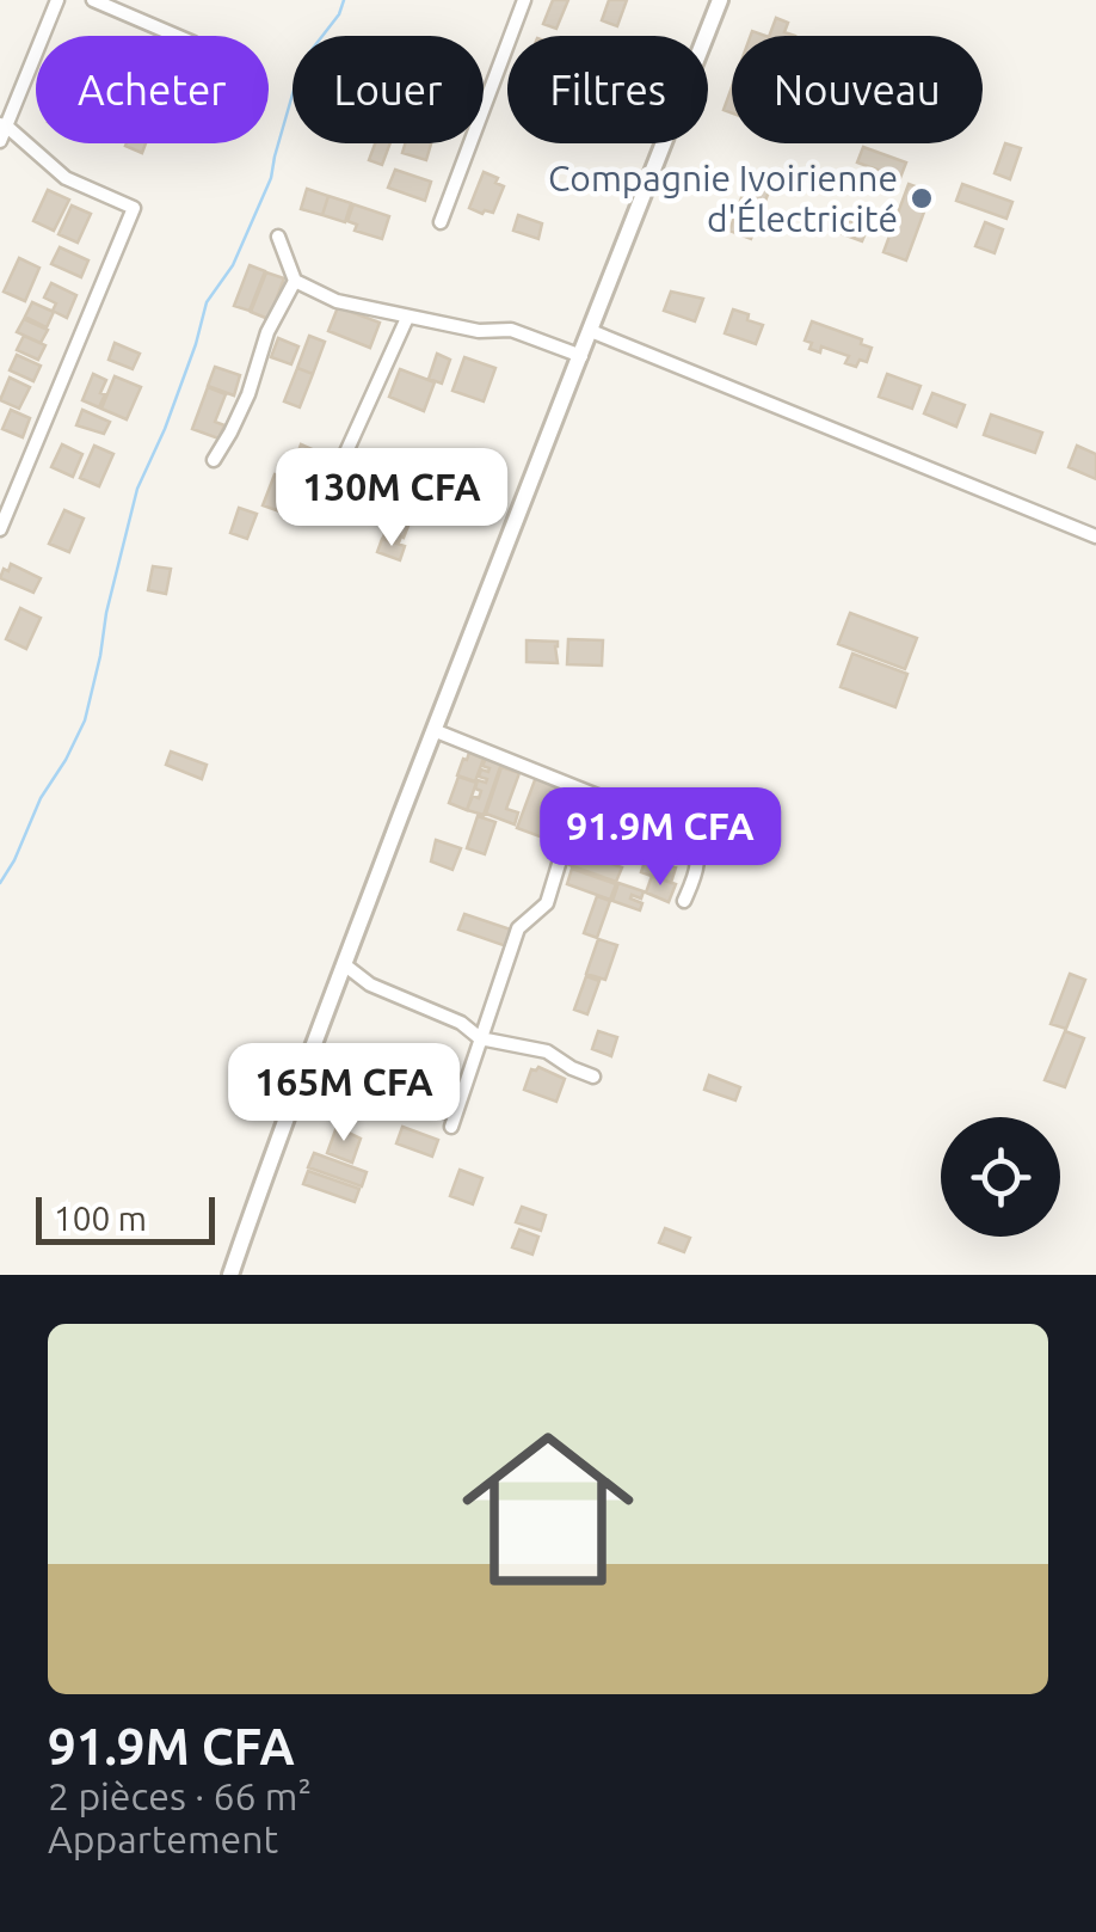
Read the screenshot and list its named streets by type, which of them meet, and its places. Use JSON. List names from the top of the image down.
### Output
{
  "places": ["Compagnie Ivoirienne d'Électricité"],
  "scale_bar": "100 m",
  "page": {
    "chip": [
      "Acheter",
      "Louer",
      "Filtres",
      "Nouveau"
    ],
    "price": ["130M CFA", "91.9M CFA", "165M CFA"],
    "scale": "100 m",
    "list": [
      {
        "name": "91.9M CFA",
        "note": "2 pièces · 66 m² · Appartement"
      }
    ]
  }
}
